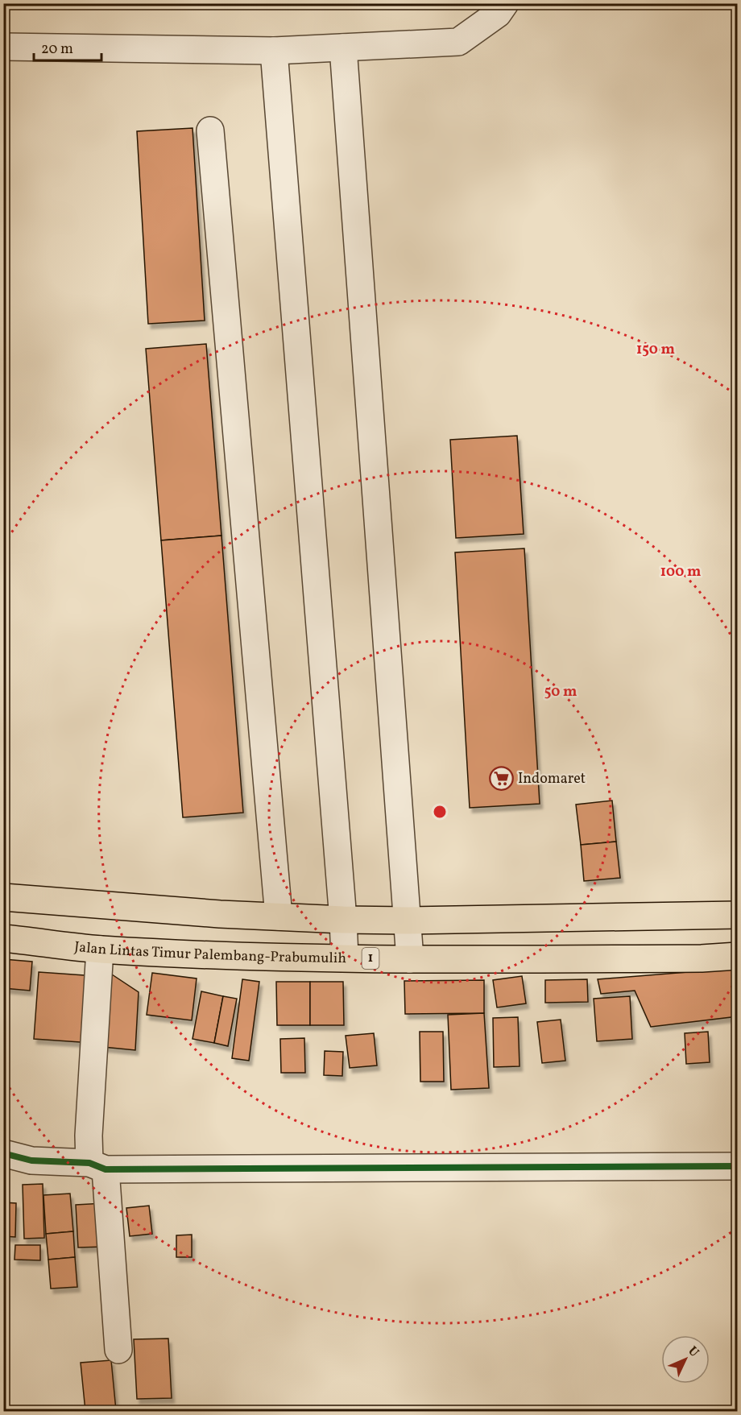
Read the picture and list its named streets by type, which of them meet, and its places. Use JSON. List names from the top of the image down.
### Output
{
  "streets": {
    "highway": ["Jalan Lintas Timur Palembang-Prabumulih", "1"]
  },
  "places": {
    "supermarket": ["Indomaret"]
  },
  "scale_bar": "20 m",
  "north": "top right",
  "rings": ["150 m", "100 m", "50 m"]
}
